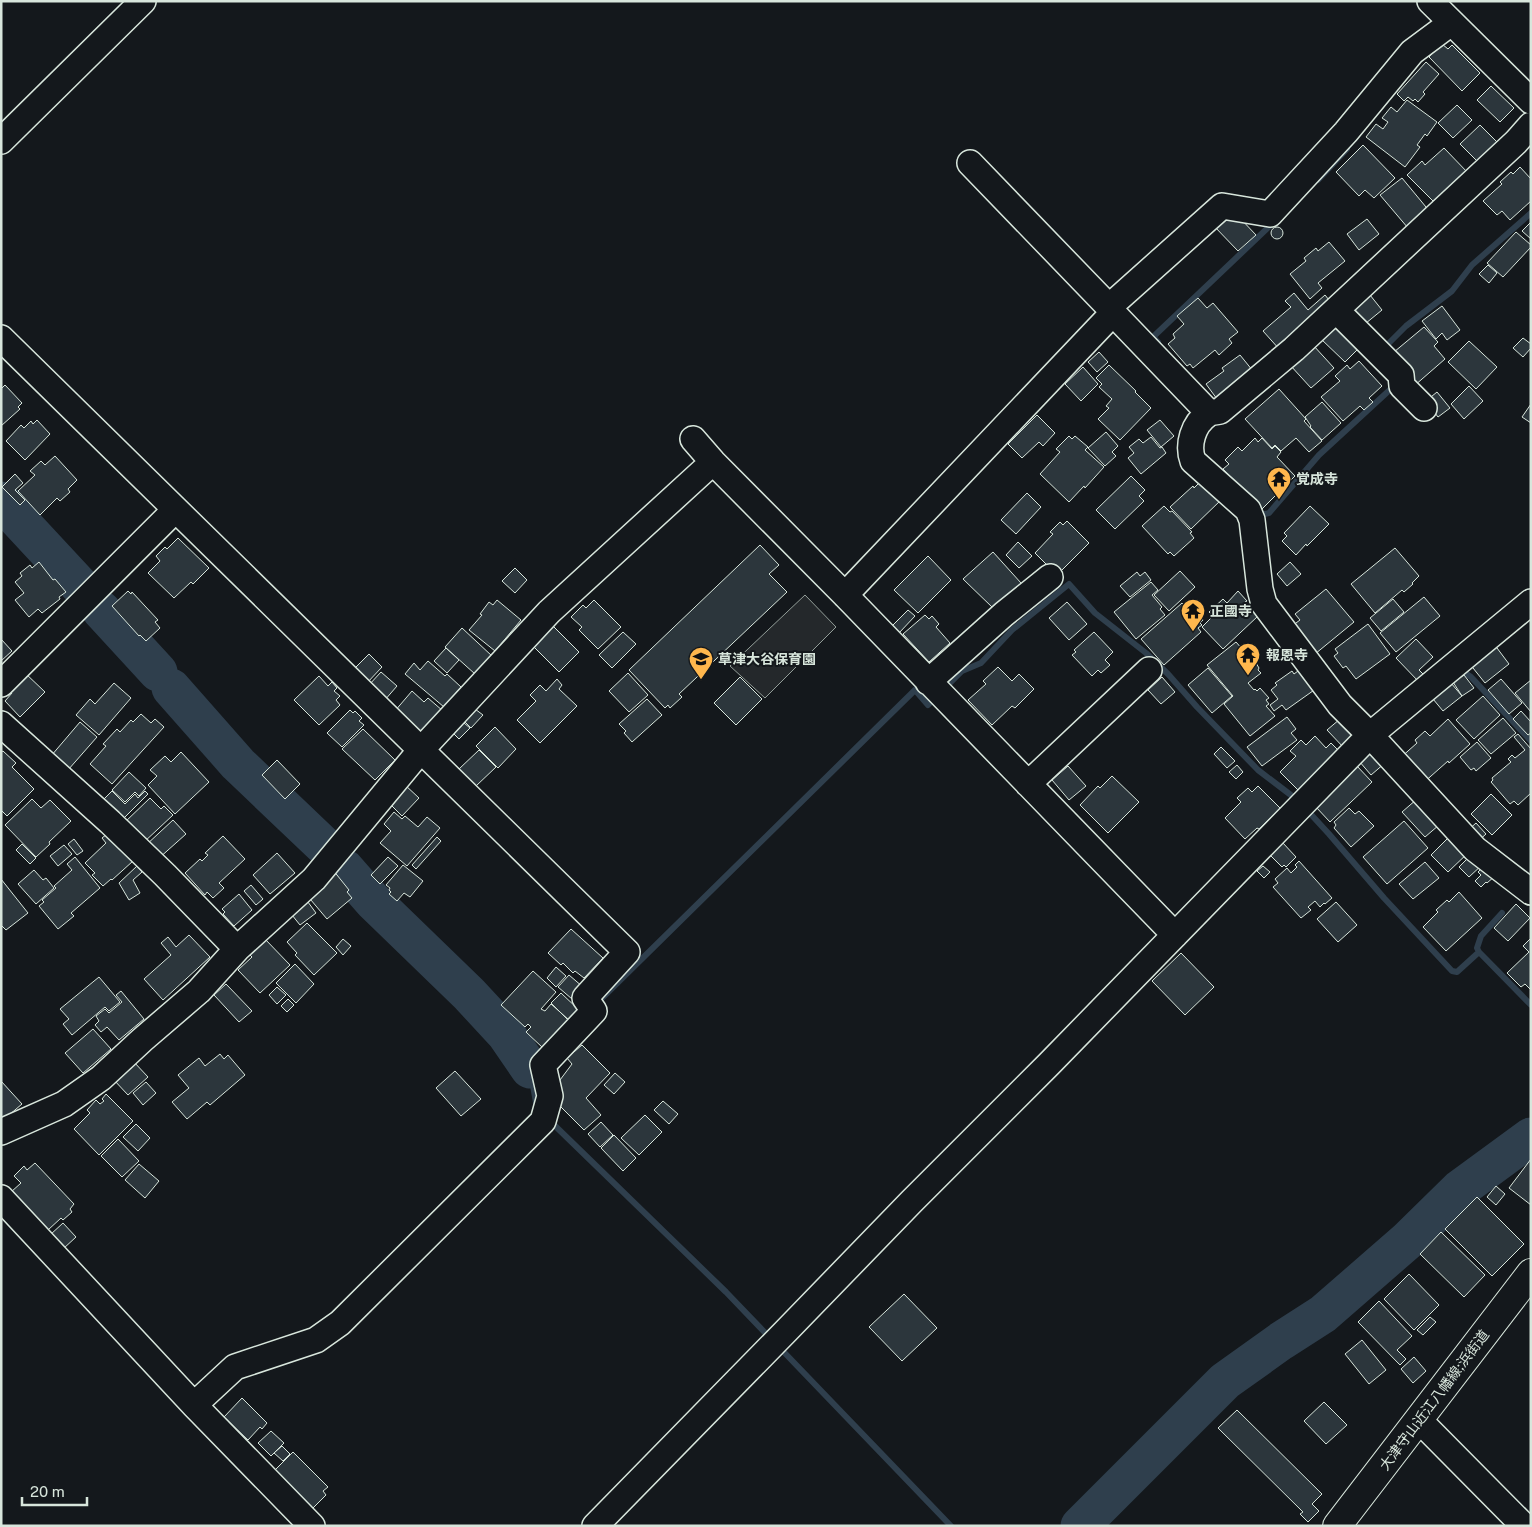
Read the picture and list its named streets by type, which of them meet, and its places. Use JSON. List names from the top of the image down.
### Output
{
  "streets": {
    "main road": ["大津守山近江八幡線;浜街道"]
  },
  "places": {
    "temple": ["覚成寺", "正國寺", "報恩寺"],
    "school or university": ["草津大谷保育園"]
  },
  "scale_bar": "20 m"
}
